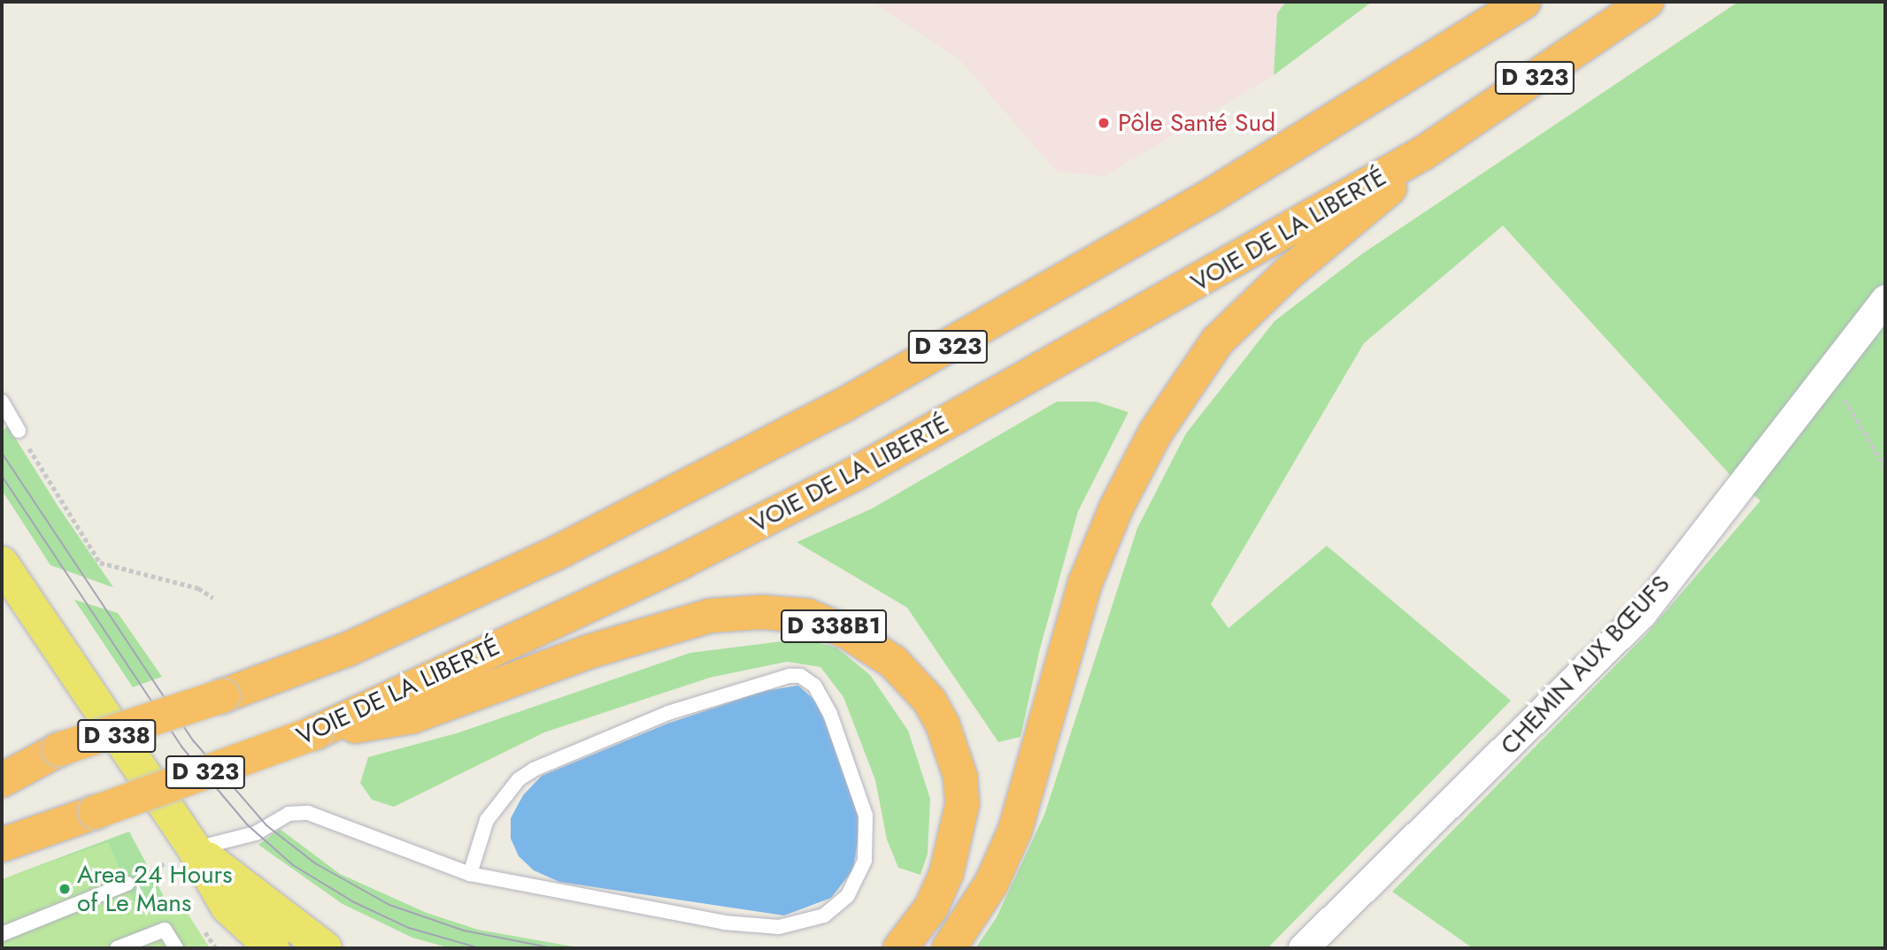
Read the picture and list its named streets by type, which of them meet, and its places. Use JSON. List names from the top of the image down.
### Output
{
  "streets": {
    "highway": ["D 323", "VOIE DE LA LIBERTÉ", "D 338B1"],
    "main road": ["D 338"],
    "street": ["CHEMIN AUX BŒUFS"]
  },
  "crossings": [
    ["VOIE DE LA LIBERTÉ", "D 338B1"]
  ],
  "places": ["Pôle Santé Sud", "Area 24 Hours of Le Mans"]
}
